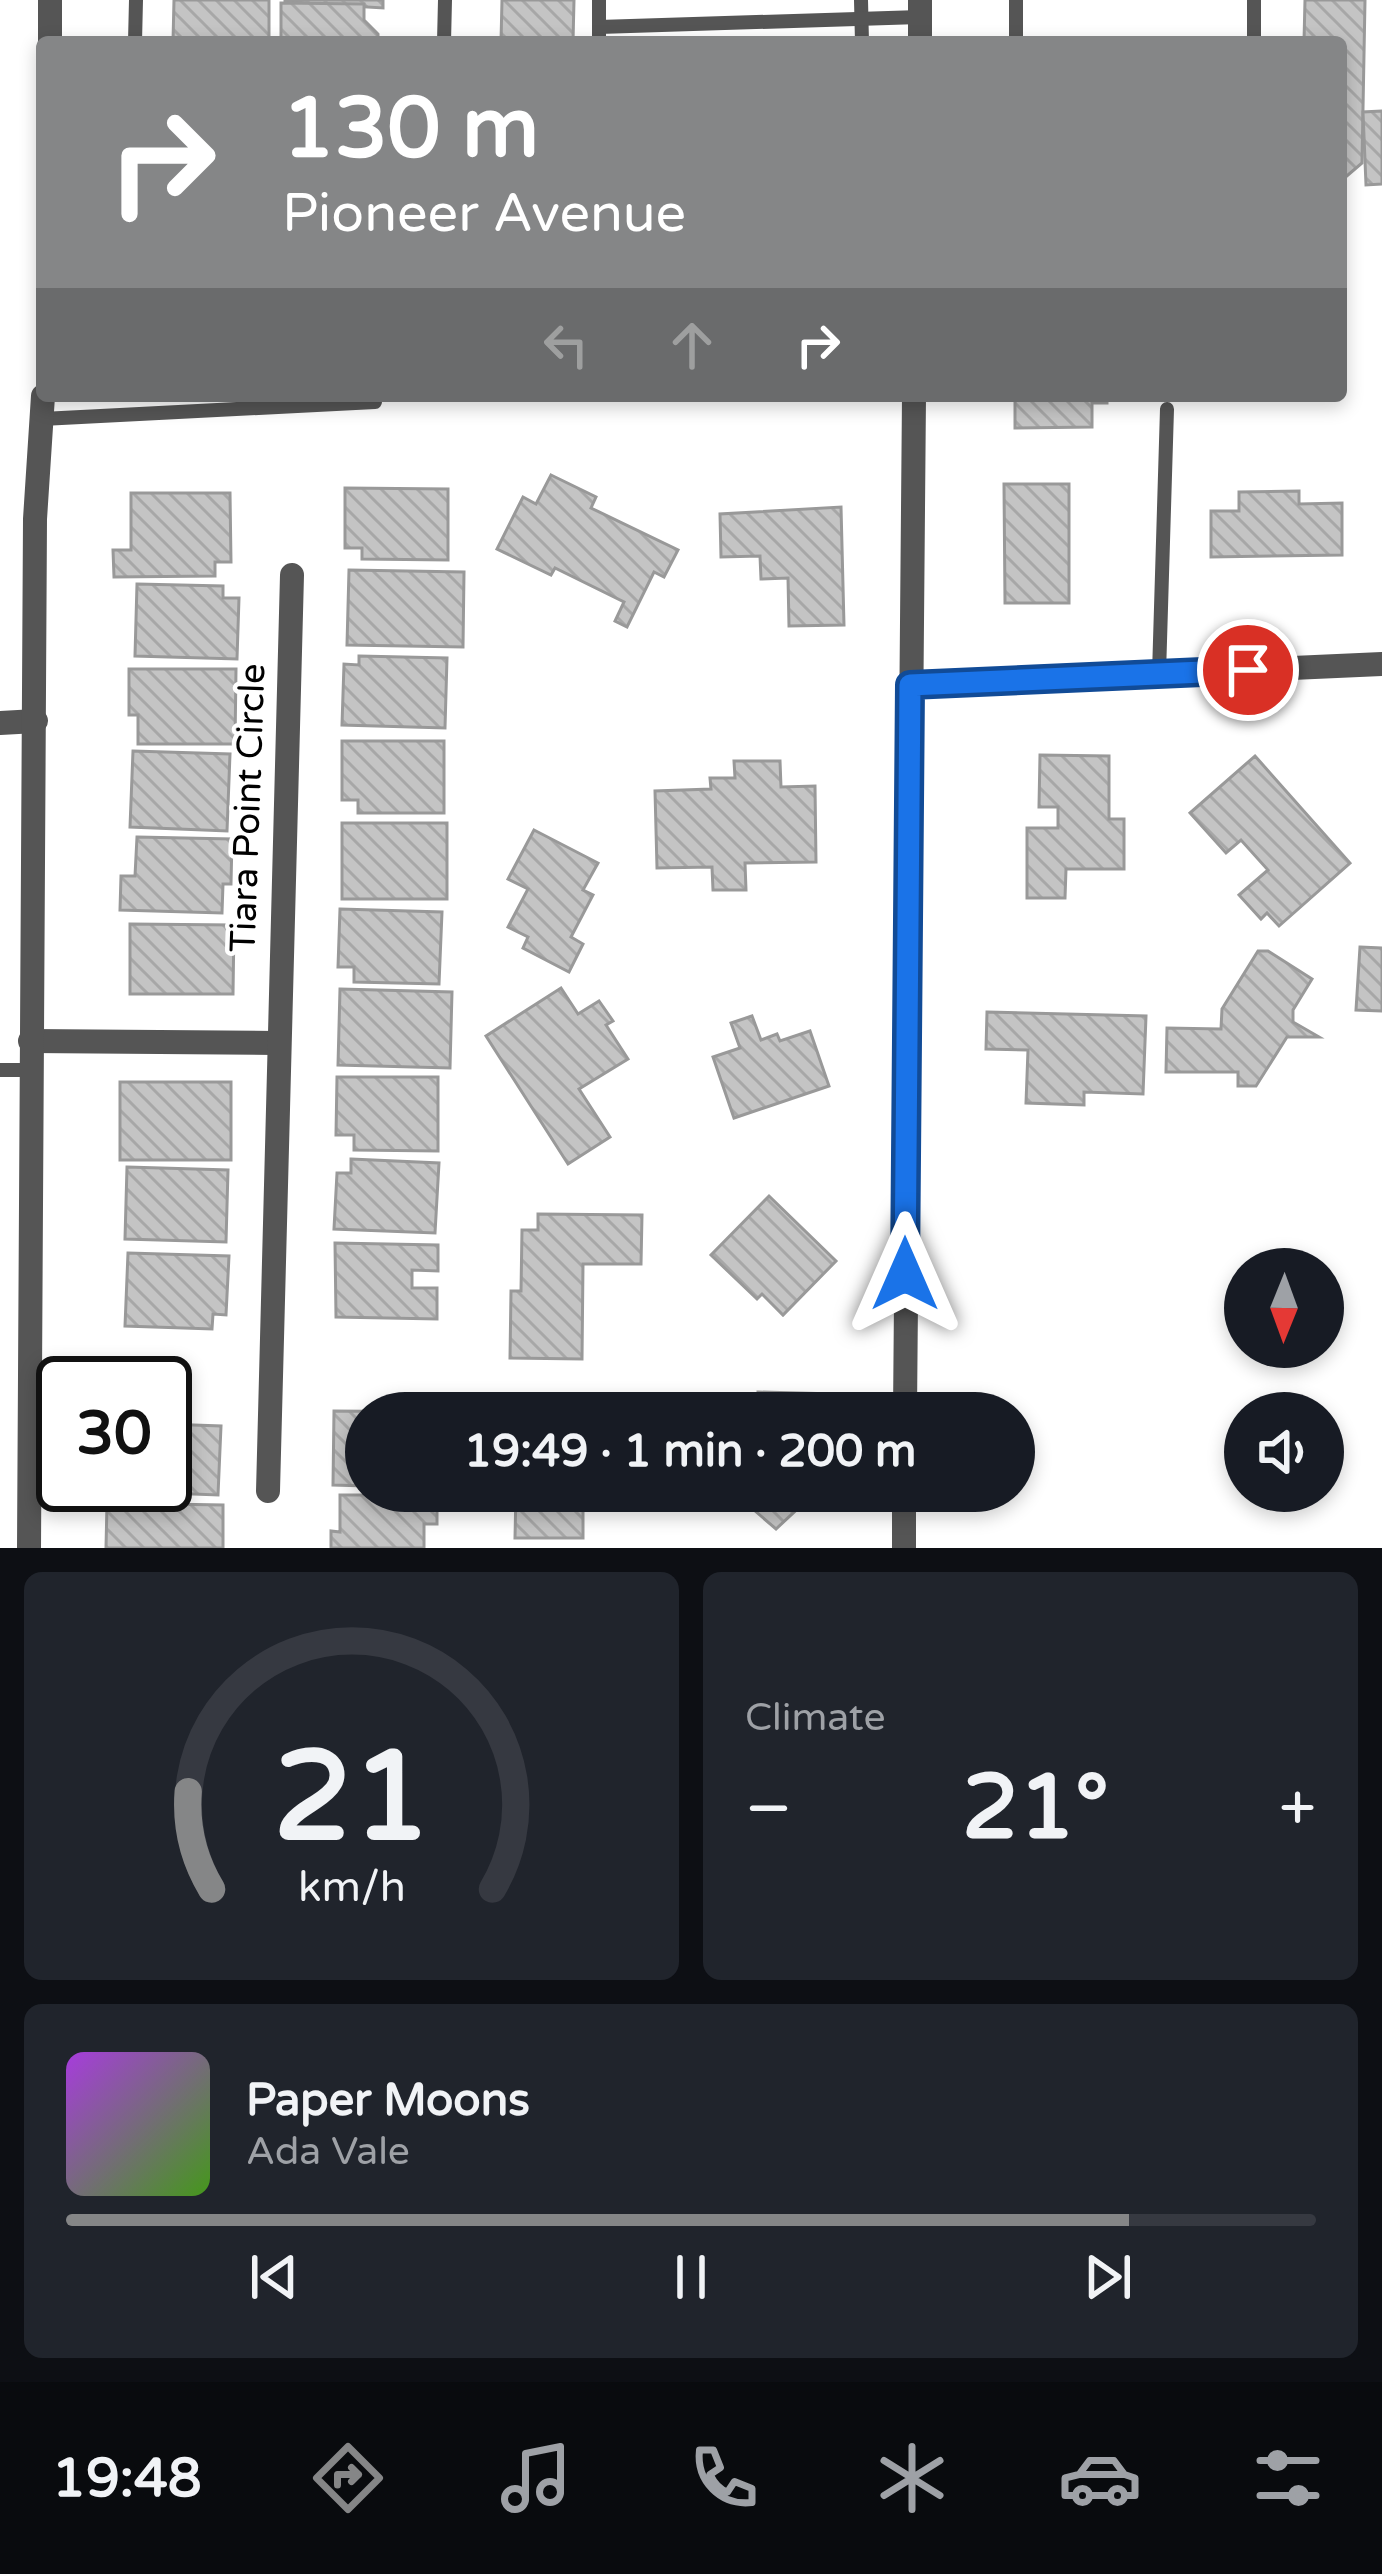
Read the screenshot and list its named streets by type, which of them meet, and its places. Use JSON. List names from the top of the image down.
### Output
{
  "streets": {
    "street": ["Tiara Point Circle"]
  },
  "north": "bottom",
  "page": {
    "turn": ["130 m", "Pioneer Avenue"],
    "limit": "30",
    "trip": "19:49 · 1 min · 200 m",
    "tile": "Climate",
    "heat": ["−", "21°", "+"],
    "song": ["Paper Moons", "Ada Vale"],
    "tabs": "19:48",
    "gauge": ["21", "km/h"]
  }
}
